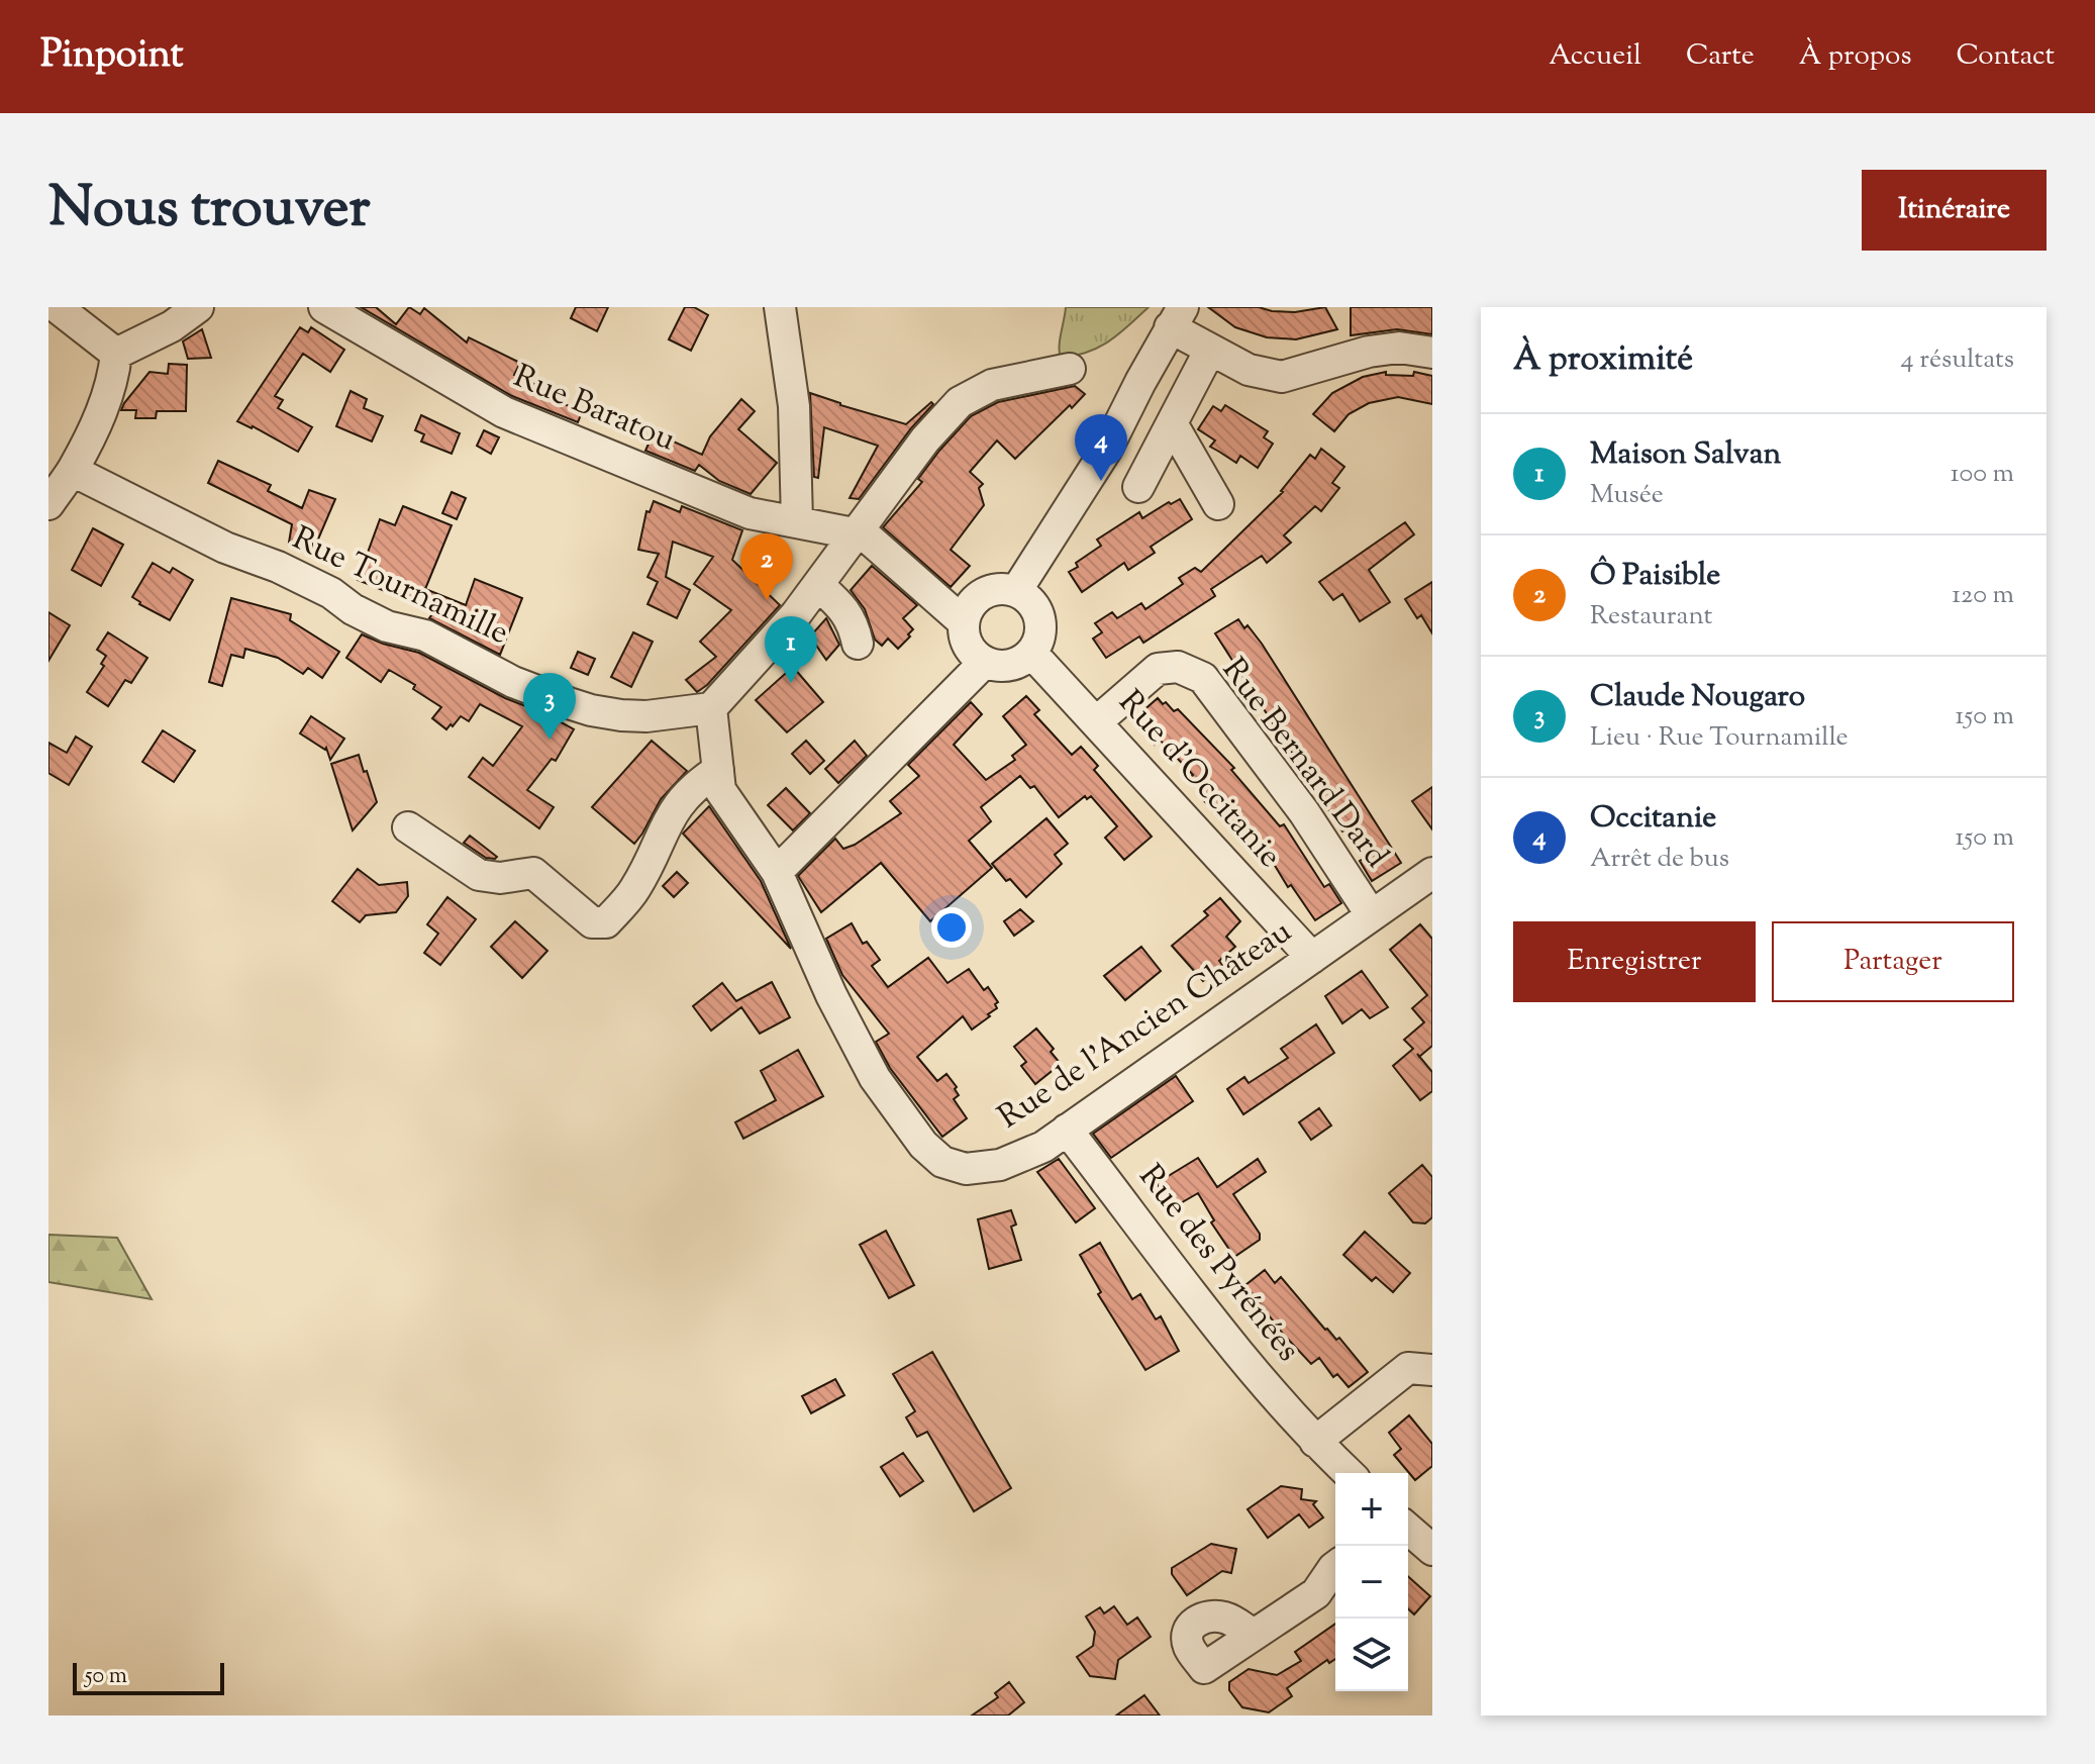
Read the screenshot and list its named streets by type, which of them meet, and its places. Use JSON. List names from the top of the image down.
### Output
{
  "streets": {
    "street": [
      "Rue Baratou",
      "Rue Tournamille",
      "Rue Bernard Dard",
      "Rue d'Occitanie",
      "Rue de l'Ancien Château",
      "Rue des Pyrénées"
    ]
  },
  "crossings": [
    ["Rue Tournamille", "Rue de l'Ancien Château"],
    ["Rue Bernard Dard", "Rue d'Occitanie"],
    ["Rue Bernard Dard", "Rue de l'Ancien Château"],
    ["Rue d'Occitanie", "Rue de l'Ancien Château"],
    ["Rue de l'Ancien Château", "Rue des Pyrénées"]
  ],
  "scale_bar": "50 m",
  "page": {
    "header": "Pinpoint",
    "nav": [
      "Accueil",
      "Carte",
      "À propos",
      "Contact"
    ],
    "title": "Nous trouver",
    "buttons": [
      "Itinéraire",
      ["Enregistrer", "Partager"]
    ],
    "heading": ["À proximité", "4 résultats"],
    "list": [
      {
        "mark": "1",
        "name": "Maison Salvan",
        "note": "Musée",
        "value": "100 m"
      },
      {
        "mark": "2",
        "name": "Ô Paisible",
        "note": "Restaurant",
        "value": "120 m"
      },
      {
        "mark": "3",
        "name": "Claude Nougaro",
        "note": "Lieu · Rue Tournamille",
        "value": "150 m"
      },
      {
        "mark": "4",
        "name": "Occitanie",
        "note": "Arrêt de bus",
        "value": "150 m"
      }
    ],
    "pins": [
      "4",
      "2",
      "1",
      "3"
    ],
    "map_buttons": ["+", "−"],
    "scale": "50 m"
  }
}
